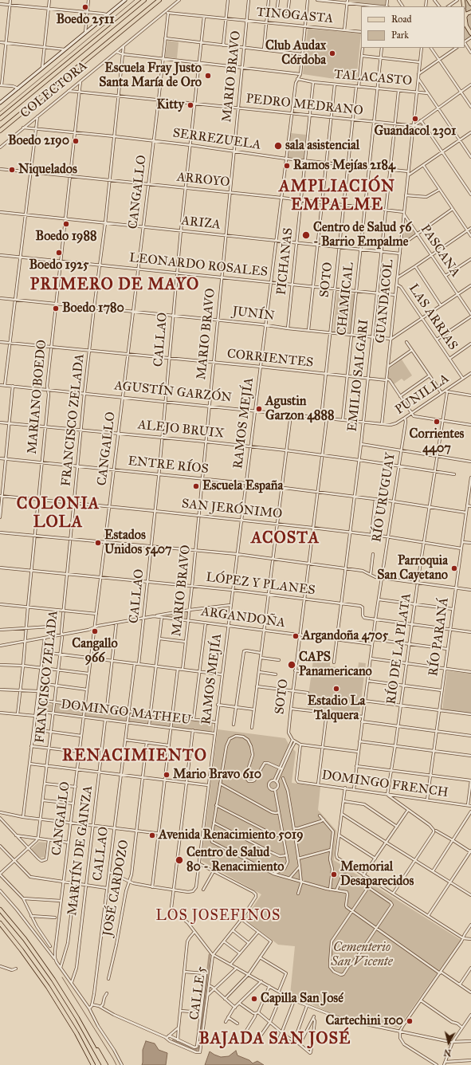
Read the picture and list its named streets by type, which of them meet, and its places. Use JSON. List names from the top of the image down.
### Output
{
  "streets": {
    "street": [
      "TINOGASTA",
      "MARIO BRAVO",
      "TALACASTO",
      "COLECTORA",
      "PEDRO MEDRANO",
      "SERREZUELA",
      "ARROYO",
      "CANGALLO",
      "ARIZA",
      "PASCANA",
      "PICHANAS",
      "LEONARDO ROSALES",
      "SOTO",
      "CHAMICAL",
      "GUANDACOL",
      "JUNÍN",
      "LAS ARRIAS",
      "CALLAO",
      "CORRIENTES",
      "EMILIO SALGARI",
      "AGUSTÍN GARZÓN",
      "PUNILLA",
      "MARIANO BOEDO",
      "FRANCISCO ZELADA",
      "RAMOS MEJÍA",
      "ALEJO BRUIX",
      "ENTRE RÍOS",
      "RÍO URUGUAY",
      "SAN JERÓNIMO",
      "LÓPEZ Y PLANES",
      "ARGANDOÑA",
      "RÍO PARANÁ",
      "RÍO DE LA PLATA",
      "DOMINGO MATHEU",
      "DOMINGO FRENCH",
      "MARTÍN DE GAINZA",
      "JOSÉ CARDOZO",
      "CALLE 5"
    ]
  },
  "crossings": [
    ["TINOGASTA", "MARIO BRAVO"],
    ["TINOGASTA", "COLECTORA"],
    ["TINOGASTA", "CANGALLO"],
    ["TINOGASTA", "CALLAO"],
    ["TINOGASTA", "RAMOS MEJÍA"],
    ["MARIO BRAVO", "PEDRO MEDRANO"],
    ["MARIO BRAVO", "SERREZUELA"],
    ["MARIO BRAVO", "ARROYO"],
    ["MARIO BRAVO", "ARIZA"],
    ["MARIO BRAVO", "LEONARDO ROSALES"],
    ["MARIO BRAVO", "JUNÍN"],
    ["MARIO BRAVO", "CORRIENTES"],
    ["MARIO BRAVO", "AGUSTÍN GARZÓN"],
    ["MARIO BRAVO", "ALEJO BRUIX"],
    ["MARIO BRAVO", "ENTRE RÍOS"],
    ["MARIO BRAVO", "SAN JERÓNIMO"],
    ["MARIO BRAVO", "LÓPEZ Y PLANES"],
    ["MARIO BRAVO", "ARGANDOÑA"],
    ["TALACASTO", "PICHANAS"],
    ["TALACASTO", "SOTO"],
    ["TALACASTO", "CHAMICAL"],
    ["TALACASTO", "GUANDACOL"],
    ["TALACASTO", "EMILIO SALGARI"],
    ["TALACASTO", "RAMOS MEJÍA"],
    ["COLECTORA", "PEDRO MEDRANO"],
    ["COLECTORA", "SERREZUELA"],
    ["COLECTORA", "CANGALLO"],
    ["COLECTORA", "MARIANO BOEDO"],
    ["COLECTORA", "FRANCISCO ZELADA"],
    ["PEDRO MEDRANO", "CANGALLO"],
    ["PEDRO MEDRANO", "PICHANAS"],
    ["PEDRO MEDRANO", "SOTO"],
    ["PEDRO MEDRANO", "CHAMICAL"],
    ["PEDRO MEDRANO", "GUANDACOL"],
    ["PEDRO MEDRANO", "CALLAO"],
    ["PEDRO MEDRANO", "EMILIO SALGARI"],
    ["PEDRO MEDRANO", "MARIANO BOEDO"],
    ["PEDRO MEDRANO", "FRANCISCO ZELADA"],
    ["PEDRO MEDRANO", "RAMOS MEJÍA"],
    ["SERREZUELA", "CANGALLO"],
    ["SERREZUELA", "PICHANAS"],
    ["SERREZUELA", "SOTO"],
    ["SERREZUELA", "CHAMICAL"],
    ["SERREZUELA", "GUANDACOL"],
    ["SERREZUELA", "CALLAO"],
    ["SERREZUELA", "EMILIO SALGARI"],
    ["SERREZUELA", "MARIANO BOEDO"],
    ["SERREZUELA", "FRANCISCO ZELADA"],
    ["SERREZUELA", "RAMOS MEJÍA"],
    ["ARROYO", "CANGALLO"],
    ["ARROYO", "PASCANA"],
    ["ARROYO", "PICHANAS"],
    ["ARROYO", "SOTO"],
    ["ARROYO", "CHAMICAL"],
    ["ARROYO", "GUANDACOL"],
    ["ARROYO", "CALLAO"],
    ["ARROYO", "EMILIO SALGARI"],
    ["ARROYO", "MARIANO BOEDO"],
    ["ARROYO", "FRANCISCO ZELADA"],
    ["ARROYO", "RAMOS MEJÍA"],
    ["CANGALLO", "ARIZA"],
    ["CANGALLO", "LEONARDO ROSALES"],
    ["CANGALLO", "JUNÍN"],
    ["CANGALLO", "CORRIENTES"],
    ["CANGALLO", "AGUSTÍN GARZÓN"],
    ["CANGALLO", "ALEJO BRUIX"],
    ["CANGALLO", "ENTRE RÍOS"],
    ["CANGALLO", "SAN JERÓNIMO"],
    ["CANGALLO", "LÓPEZ Y PLANES"],
    ["CANGALLO", "ARGANDOÑA"],
    ["CANGALLO", "DOMINGO MATHEU"],
    ["ARIZA", "PICHANAS"],
    ["ARIZA", "SOTO"],
    ["ARIZA", "CHAMICAL"],
    ["ARIZA", "GUANDACOL"],
    ["ARIZA", "CALLAO"],
    ["ARIZA", "EMILIO SALGARI"],
    ["ARIZA", "MARIANO BOEDO"],
    ["ARIZA", "FRANCISCO ZELADA"],
    ["ARIZA", "RAMOS MEJÍA"],
    ["PASCANA", "GUANDACOL"],
    ["PICHANAS", "LEONARDO ROSALES"],
    ["PICHANAS", "JUNÍN"],
    ["LEONARDO ROSALES", "SOTO"],
    ["LEONARDO ROSALES", "CHAMICAL"],
    ["LEONARDO ROSALES", "GUANDACOL"],
    ["LEONARDO ROSALES", "CALLAO"],
    ["LEONARDO ROSALES", "EMILIO SALGARI"],
    ["LEONARDO ROSALES", "MARIANO BOEDO"],
    ["LEONARDO ROSALES", "FRANCISCO ZELADA"],
    ["LEONARDO ROSALES", "RAMOS MEJÍA"],
    ["SOTO", "JUNÍN"],
    ["SOTO", "CORRIENTES"],
    ["SOTO", "AGUSTÍN GARZÓN"],
    ["SOTO", "ALEJO BRUIX"],
    ["SOTO", "ENTRE RÍOS"],
    ["SOTO", "SAN JERÓNIMO"],
    ["SOTO", "LÓPEZ Y PLANES"],
    ["SOTO", "ARGANDOÑA"],
    ["CHAMICAL", "JUNÍN"],
    ["CHAMICAL", "CORRIENTES"],
    ["CHAMICAL", "AGUSTÍN GARZÓN"],
    ["GUANDACOL", "JUNÍN"],
    ["GUANDACOL", "LAS ARRIAS"],
    ["GUANDACOL", "CORRIENTES"],
    ["GUANDACOL", "AGUSTÍN GARZÓN"],
    ["GUANDACOL", "PUNILLA"],
    ["JUNÍN", "CALLAO"],
    ["JUNÍN", "EMILIO SALGARI"],
    ["JUNÍN", "MARIANO BOEDO"],
    ["JUNÍN", "FRANCISCO ZELADA"],
    ["JUNÍN", "RAMOS MEJÍA"],
    ["LAS ARRIAS", "PUNILLA"],
    ["CALLAO", "CORRIENTES"],
    ["CALLAO", "AGUSTÍN GARZÓN"],
    ["CALLAO", "ALEJO BRUIX"],
    ["CALLAO", "ENTRE RÍOS"],
    ["CALLAO", "SAN JERÓNIMO"],
    ["CALLAO", "LÓPEZ Y PLANES"],
    ["CALLAO", "ARGANDOÑA"],
    ["CALLAO", "DOMINGO MATHEU"],
    ["CORRIENTES", "EMILIO SALGARI"],
    ["CORRIENTES", "MARIANO BOEDO"],
    ["CORRIENTES", "FRANCISCO ZELADA"],
    ["CORRIENTES", "RAMOS MEJÍA"],
    ["EMILIO SALGARI", "AGUSTÍN GARZÓN"],
    ["EMILIO SALGARI", "ALEJO BRUIX"],
    ["EMILIO SALGARI", "ENTRE RÍOS"],
    ["EMILIO SALGARI", "SAN JERÓNIMO"],
    ["EMILIO SALGARI", "LÓPEZ Y PLANES"],
    ["EMILIO SALGARI", "ARGANDOÑA"],
    ["AGUSTÍN GARZÓN", "PUNILLA"],
    ["AGUSTÍN GARZÓN", "MARIANO BOEDO"],
    ["AGUSTÍN GARZÓN", "FRANCISCO ZELADA"],
    ["AGUSTÍN GARZÓN", "RAMOS MEJÍA"],
    ["PUNILLA", "RÍO URUGUAY"],
    ["PUNILLA", "RÍO DE LA PLATA"],
    ["MARIANO BOEDO", "ALEJO BRUIX"],
    ["MARIANO BOEDO", "ENTRE RÍOS"],
    ["MARIANO BOEDO", "SAN JERÓNIMO"],
    ["MARIANO BOEDO", "LÓPEZ Y PLANES"],
    ["MARIANO BOEDO", "ARGANDOÑA"],
    ["FRANCISCO ZELADA", "ALEJO BRUIX"],
    ["FRANCISCO ZELADA", "ENTRE RÍOS"],
    ["FRANCISCO ZELADA", "SAN JERÓNIMO"],
    ["FRANCISCO ZELADA", "LÓPEZ Y PLANES"],
    ["FRANCISCO ZELADA", "ARGANDOÑA"],
    ["FRANCISCO ZELADA", "DOMINGO MATHEU"],
    ["RAMOS MEJÍA", "ALEJO BRUIX"],
    ["RAMOS MEJÍA", "ENTRE RÍOS"],
    ["RAMOS MEJÍA", "SAN JERÓNIMO"],
    ["RAMOS MEJÍA", "LÓPEZ Y PLANES"],
    ["RAMOS MEJÍA", "ARGANDOÑA"],
    ["RAMOS MEJÍA", "DOMINGO MATHEU"],
    ["ALEJO BRUIX", "RÍO URUGUAY"],
    ["ALEJO BRUIX", "RÍO DE LA PLATA"],
    ["ENTRE RÍOS", "RÍO URUGUAY"],
    ["ENTRE RÍOS", "RÍO PARANÁ"],
    ["ENTRE RÍOS", "RÍO DE LA PLATA"],
    ["RÍO URUGUAY", "SAN JERÓNIMO"],
    ["RÍO URUGUAY", "LÓPEZ Y PLANES"],
    ["RÍO URUGUAY", "ARGANDOÑA"],
    ["RÍO URUGUAY", "DOMINGO FRENCH"],
    ["SAN JERÓNIMO", "RÍO PARANÁ"],
    ["SAN JERÓNIMO", "RÍO DE LA PLATA"],
    ["LÓPEZ Y PLANES", "RÍO PARANÁ"],
    ["LÓPEZ Y PLANES", "RÍO DE LA PLATA"],
    ["RÍO PARANÁ", "DOMINGO FRENCH"],
    ["RÍO DE LA PLATA", "DOMINGO FRENCH"],
    ["DOMINGO MATHEU", "MARTÍN DE GAINZA"]
  ],
  "districts": [
    "AMPLIACIÓN EMPALME",
    "PRIMERO DE MAYO",
    "COLONIA LOLA",
    "ACOSTA",
    "RENACIMIENTO",
    "LOS JOSEFINOS",
    "BAJADA SAN JOSÉ"
  ],
  "parks": ["Cementerio San Vicente"],
  "places": [
    "Boedo 2511",
    "Club Audax Córdoba",
    "Escuela Fray Justo Santa María de Oro",
    "Kitty",
    "Guandacol 2301",
    "Boedo 2190",
    "sala asistencial",
    "Ramos Mejías 2184",
    "Niquelados",
    "Boedo 1988",
    "Centro de Salud 56 - Barrio Empalme",
    "Boedo 1925",
    "Boedo 1780",
    "Agustin Garzon 4888",
    "Corrientes 4407",
    "Escuela España",
    "Estados Unidos 5407",
    "Parroquia San Cayetano",
    "Cangallo 966",
    "Argandoña 4705",
    "CAPS Panamericano",
    "Estadio La Talquera",
    "Mario Bravo 610",
    "Avenida Renacimiento 5019",
    "Centro de Salud 80 - Renacimiento",
    "Memorial Desaparecidos",
    "Capilla San José",
    "Cartechini 100"
  ],
  "legend": ["Road", "Park"],
  "north": "bottom"
}
